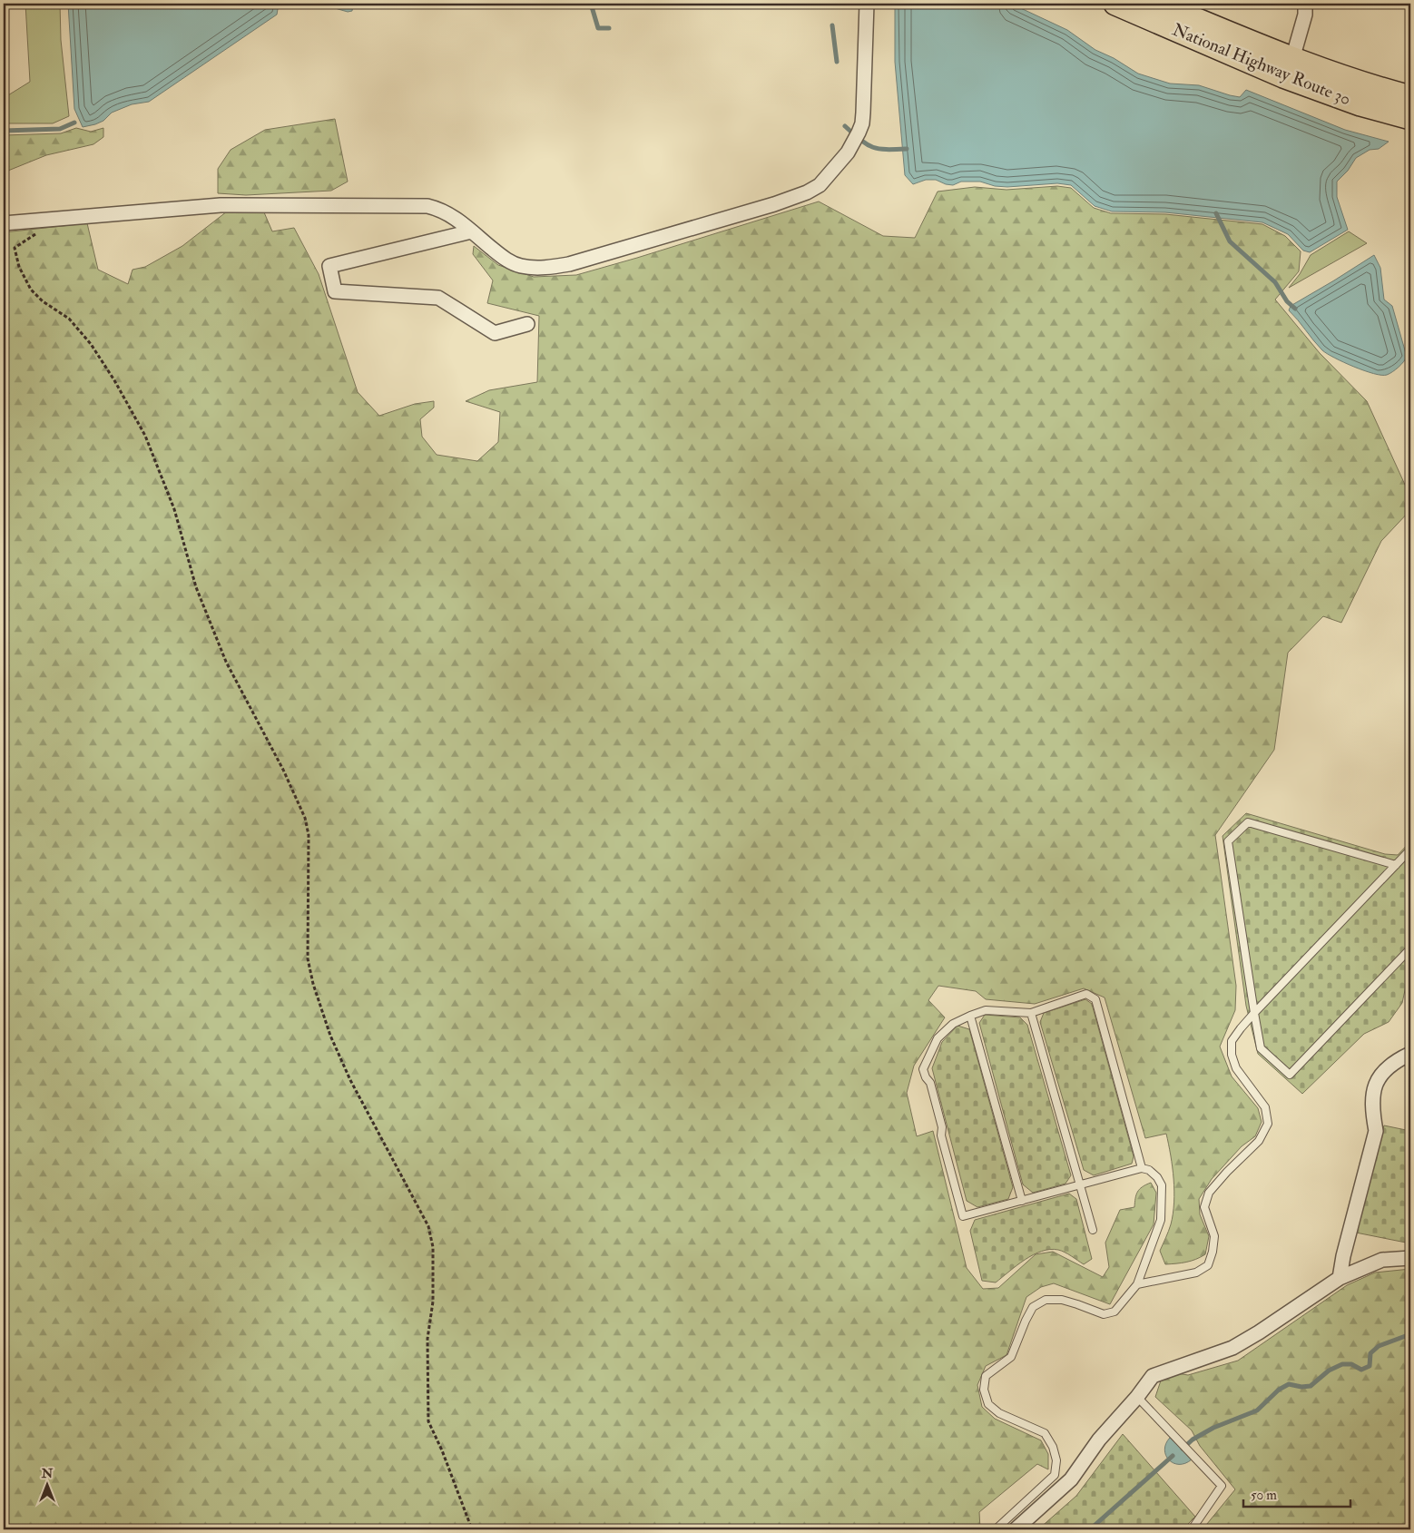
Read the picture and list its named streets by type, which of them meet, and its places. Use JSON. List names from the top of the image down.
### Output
{
  "streets": {
    "highway": ["National Highway Route 30"]
  },
  "scale_bar": "50 m",
  "north": "top"
}
